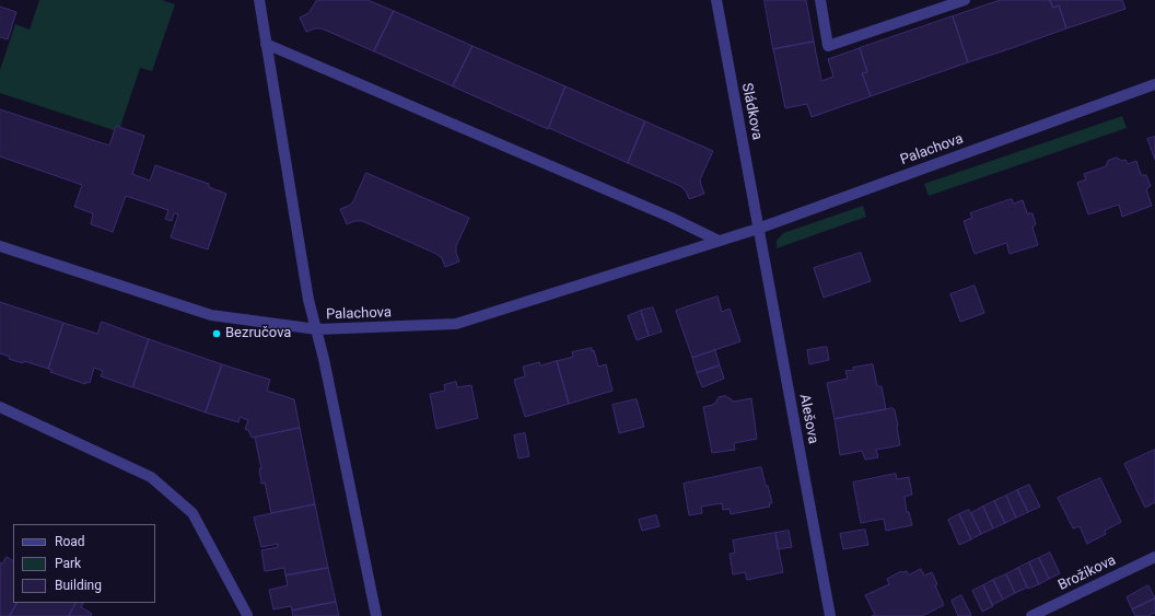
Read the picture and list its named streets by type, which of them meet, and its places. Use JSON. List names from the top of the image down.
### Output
{
  "streets": {
    "street": [
      "Sládkova",
      "Palachova",
      "Alešova",
      "Brožíkova"
    ]
  },
  "crossings": [
    ["Sládkova", "Palachova"],
    ["Sládkova", "Alešova"],
    ["Palachova", "Alešova"]
  ],
  "places": ["Bezručova"],
  "legend": ["Road", "Park", "Building"]
}
